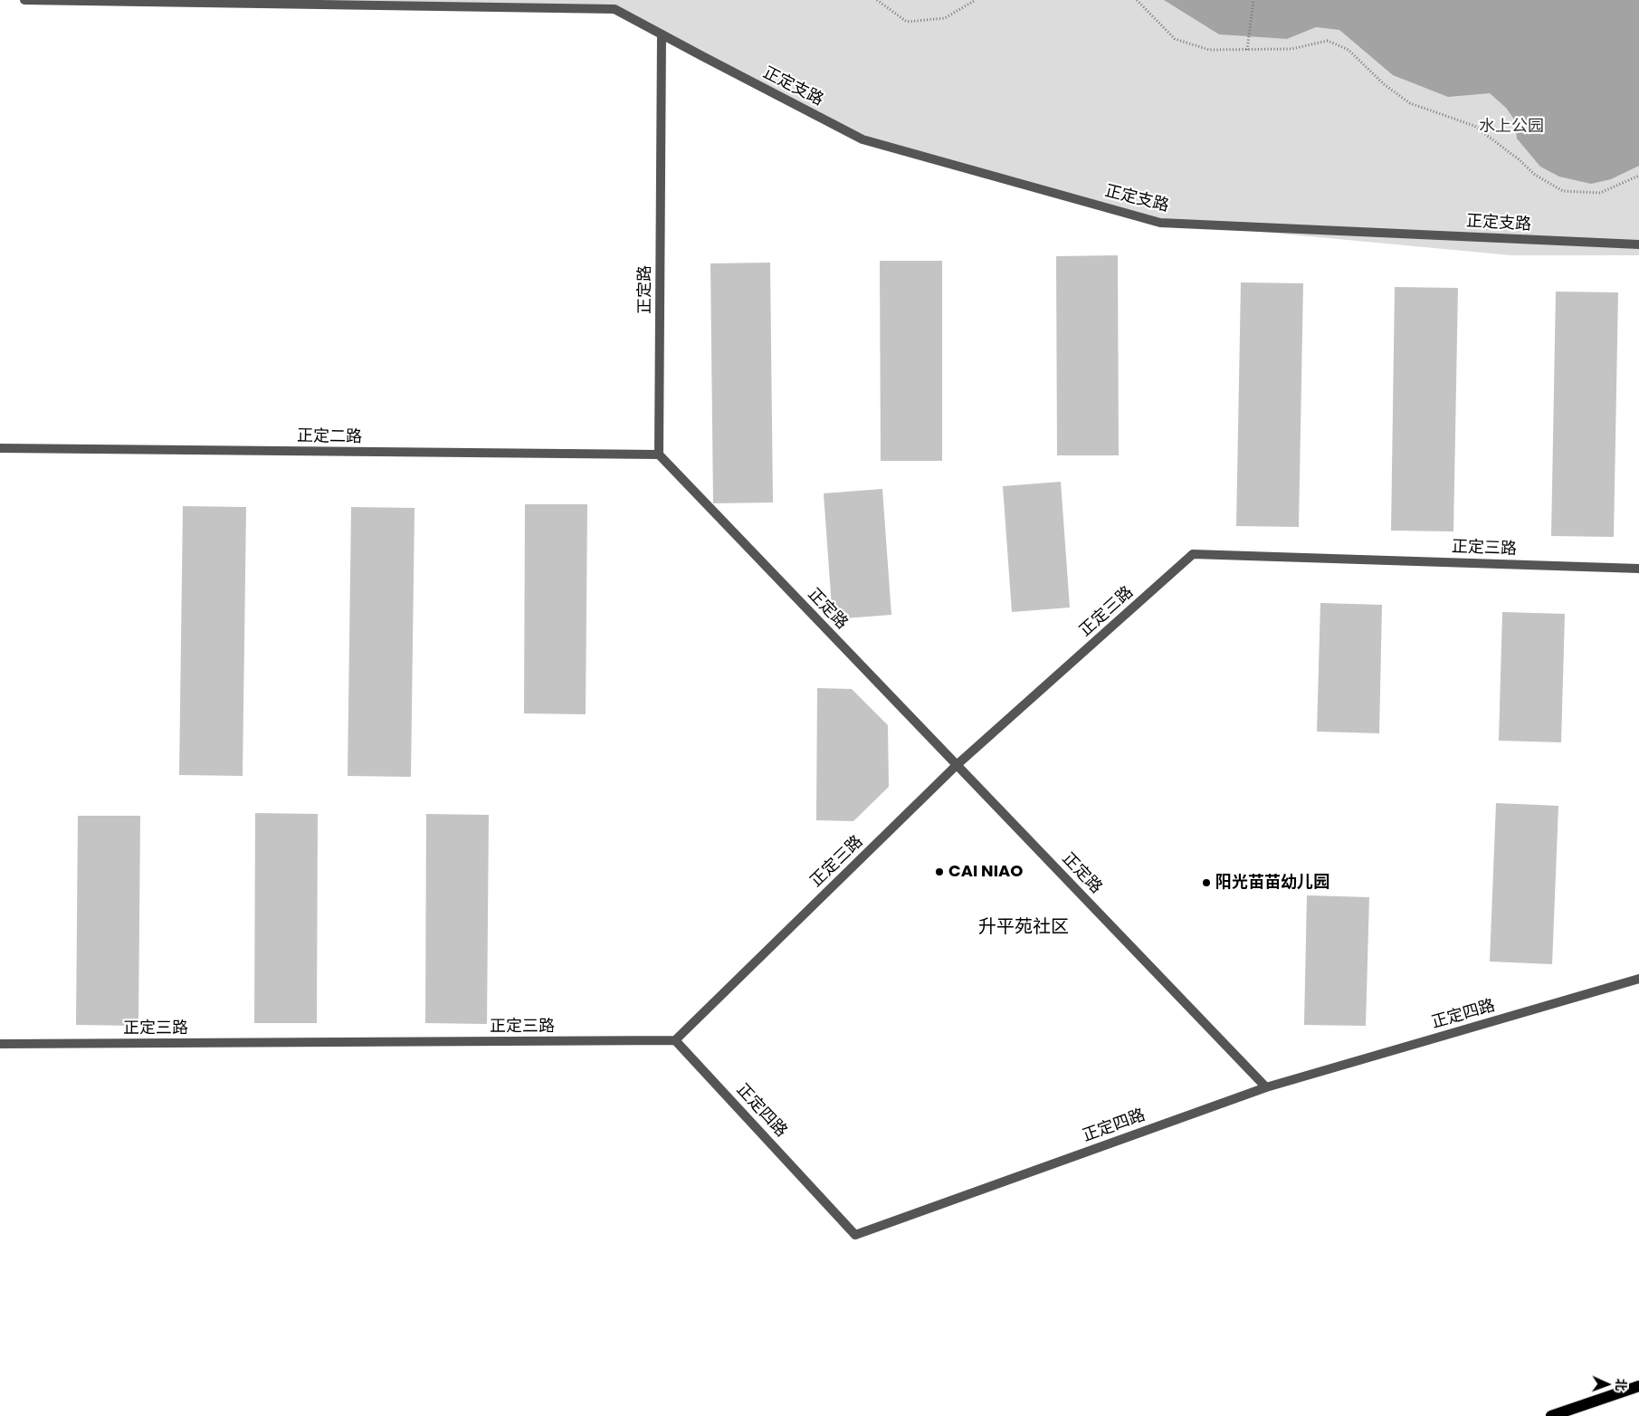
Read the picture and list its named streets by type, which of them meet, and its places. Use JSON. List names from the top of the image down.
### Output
{
  "streets": {
    "street": [
      "正定支路",
      "正定路",
      "正定二路",
      "正定三路",
      "正定四路"
    ]
  },
  "crossings": [
    ["正定支路", "正定路"],
    ["正定路", "正定二路"],
    ["正定路", "正定三路"],
    ["正定路", "正定四路"],
    ["正定三路", "正定四路"]
  ],
  "districts": ["升平苑社区"],
  "parks": ["水上公园"],
  "places": ["CAI NIAO", "阳光苗苗幼儿园"],
  "north": "right"
}
